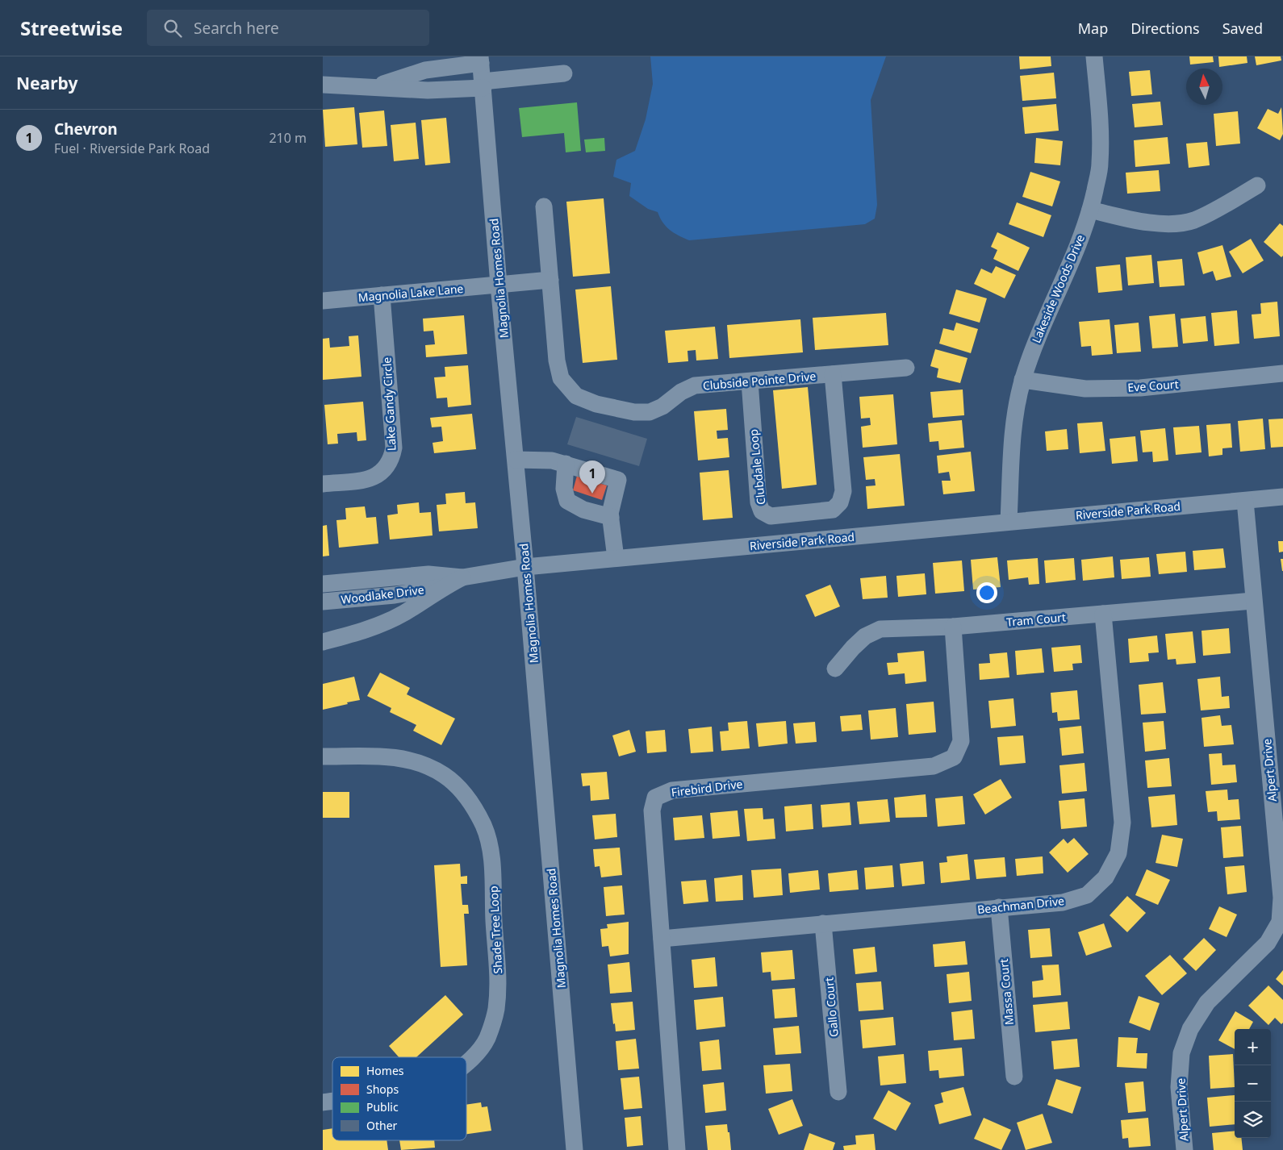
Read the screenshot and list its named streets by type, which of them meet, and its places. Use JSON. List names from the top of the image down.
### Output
{
  "streets": {
    "street": [
      "Magnolia Homes Road",
      "Lakeside Woods Drive",
      "Magnolia Lake Lane",
      "Clubside Pointe Drive",
      "Eve Court",
      "Lake Gandy Circle",
      "Clubdale Loop",
      "Riverside Park Road",
      "Woodlake Drive",
      "Tram Court",
      "Alpert Drive",
      "Firebird Drive",
      "Beachman Drive",
      "Shade Tree Loop",
      "Massa Court",
      "Gallo Court"
    ]
  },
  "crossings": [
    ["Magnolia Homes Road", "Magnolia Lake Lane"],
    ["Magnolia Homes Road", "Riverside Park Road"],
    ["Lakeside Woods Drive", "Eve Court"],
    ["Lakeside Woods Drive", "Riverside Park Road"],
    ["Magnolia Lake Lane", "Clubside Pointe Drive"],
    ["Magnolia Lake Lane", "Lake Gandy Circle"],
    ["Clubside Pointe Drive", "Clubdale Loop"],
    ["Riverside Park Road", "Woodlake Drive"],
    ["Riverside Park Road", "Alpert Drive"],
    ["Tram Court", "Alpert Drive"],
    ["Tram Court", "Firebird Drive"],
    ["Tram Court", "Beachman Drive"],
    ["Firebird Drive", "Beachman Drive"],
    ["Beachman Drive", "Massa Court"],
    ["Beachman Drive", "Gallo Court"]
  ],
  "legend": [
    "Homes",
    "Shops",
    "Public",
    "Other"
  ],
  "north": "top",
  "page": {
    "header": "Streetwise",
    "search": "Search here",
    "nav": ["Map", "Directions", "Saved"],
    "heading": "Nearby",
    "list": [
      {
        "mark": "1",
        "name": "Chevron",
        "note": "Fuel · Riverside Park Road",
        "value": "210 m"
      }
    ],
    "pins": "1",
    "map_buttons": ["+", "−"]
  }
}
